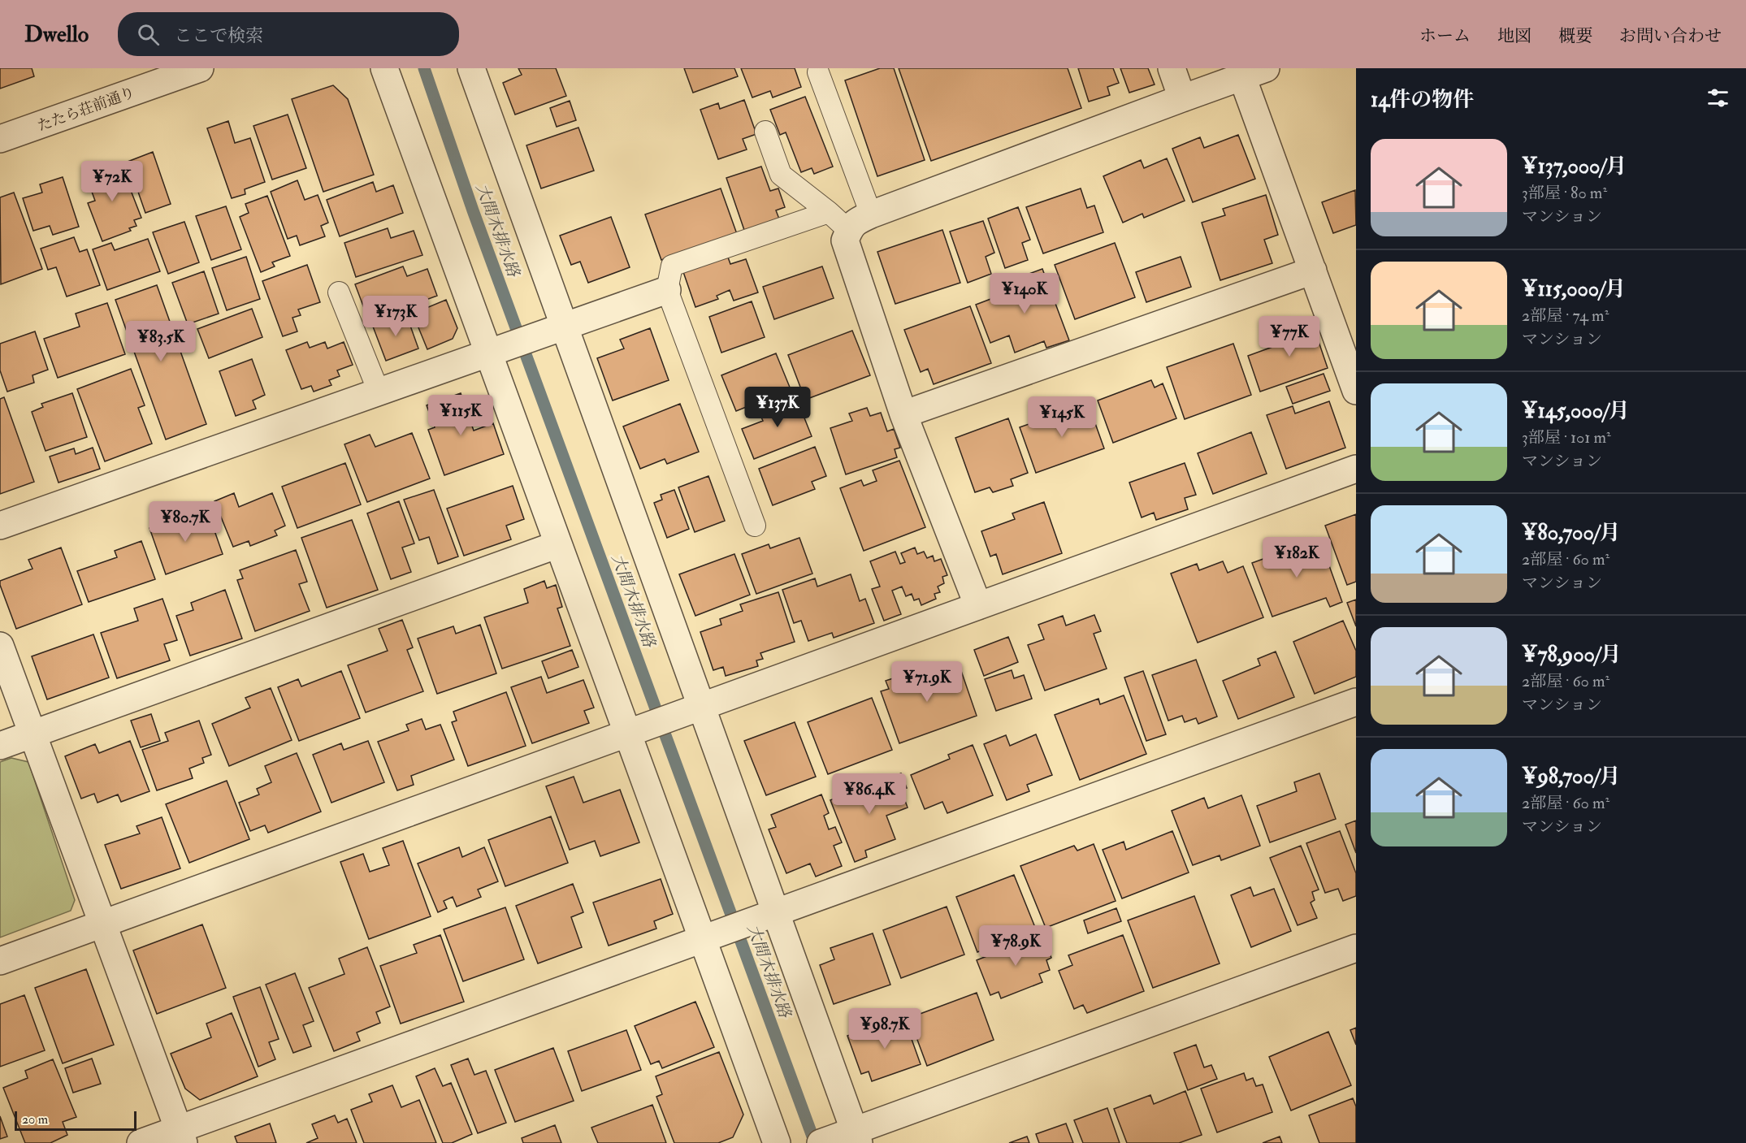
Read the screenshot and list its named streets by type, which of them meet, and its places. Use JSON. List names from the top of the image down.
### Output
{
  "streets": {
    "street": ["たたら荘前通り"]
  },
  "water": ["大間木排水路"],
  "scale_bar": "20 m",
  "page": {
    "header": "Dwello",
    "search": "ここで検索",
    "nav": [
      "ホーム",
      "地図",
      "概要",
      "お問い合わせ"
    ],
    "heading": "14件の物件",
    "list": [
      {
        "name": "¥137,000/月",
        "note": "3部屋 · 80 m² · マンション"
      },
      {
        "name": "¥115,000/月",
        "note": "2部屋 · 74 m² · マンション"
      },
      {
        "name": "¥145,000/月",
        "note": "3部屋 · 101 m² · マンション"
      },
      {
        "name": "¥80,700/月",
        "note": "2部屋 · 60 m² · マンション"
      },
      {
        "name": "¥78,900/月",
        "note": "2部屋 · 60 m² · マンション"
      },
      {
        "name": "¥98,700/月",
        "note": "2部屋 · 60 m² · マンション"
      }
    ],
    "price": [
      "¥72K",
      "¥140K",
      "¥173K",
      "¥77K",
      "¥83.5K",
      "¥137K",
      "¥115K",
      "¥145K",
      "¥80.7K",
      "¥182K",
      "¥71.9K",
      "¥86.4K",
      "¥78.9K",
      "¥98.7K"
    ],
    "scale": "20 m"
  }
}
